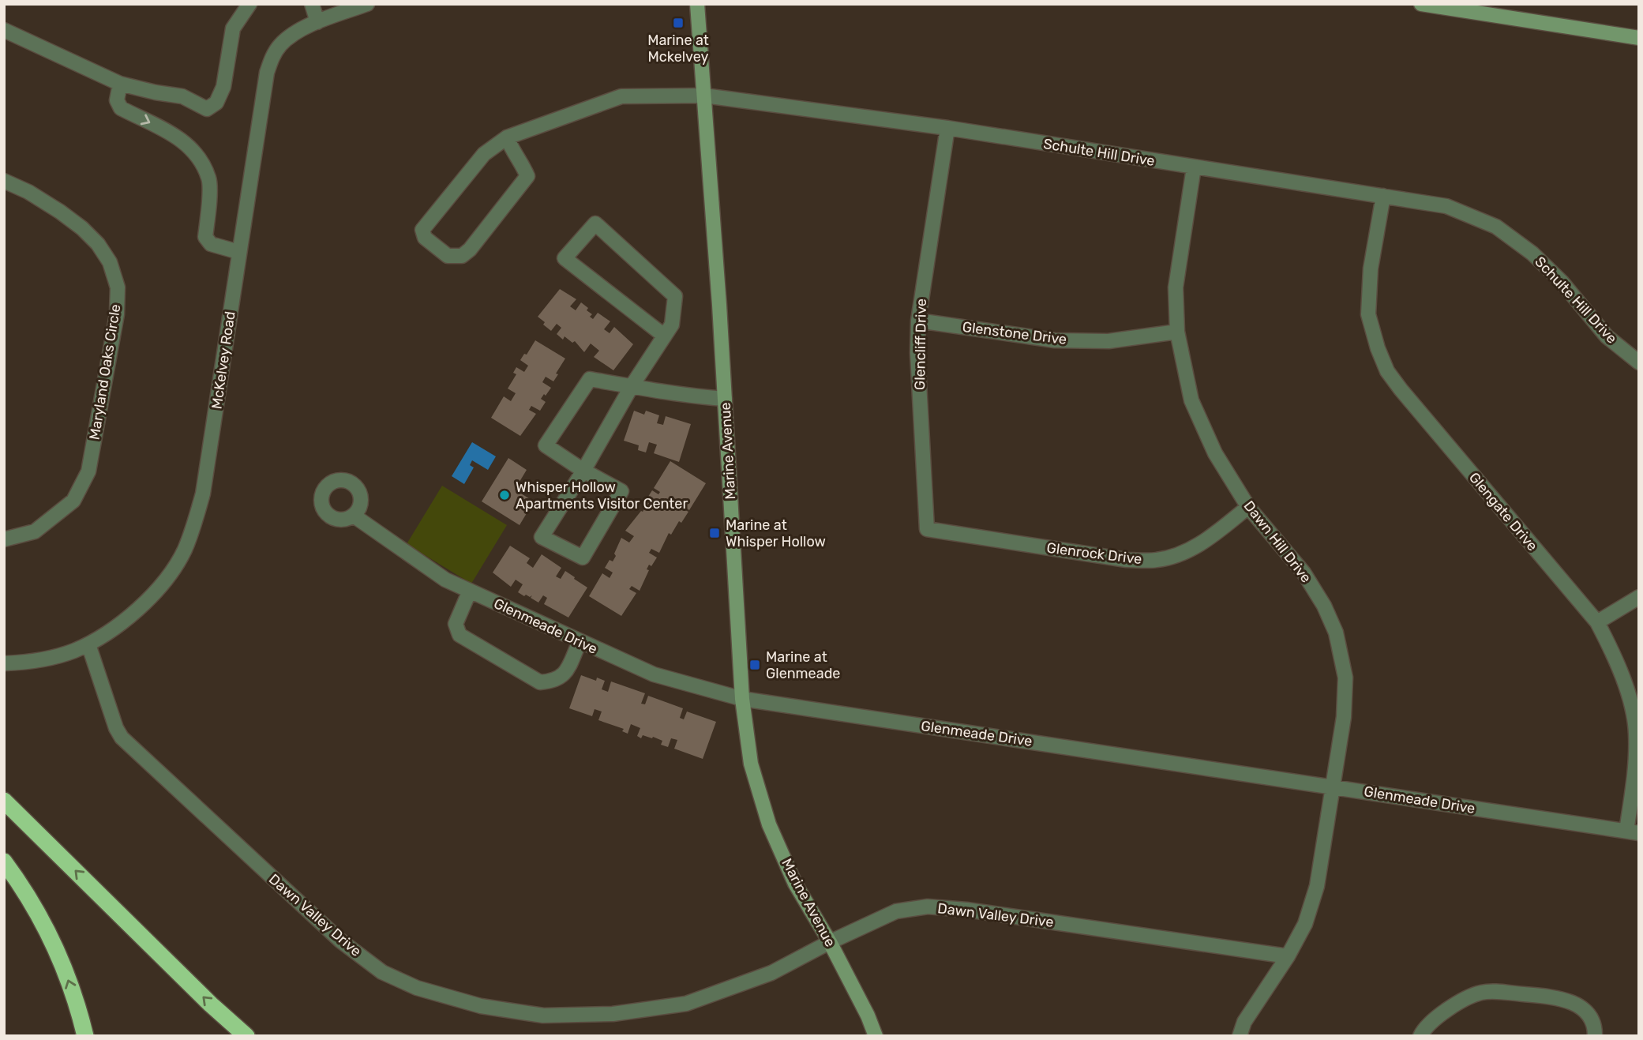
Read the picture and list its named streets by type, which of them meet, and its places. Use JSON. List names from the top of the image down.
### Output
{
  "streets": {
    "main road": ["Marine Avenue"],
    "street": [
      "Schulte Hill Drive",
      "Glenstone Drive",
      "Glencliff Drive",
      "McKelvey Road",
      "Maryland Oaks Circle",
      "Glengate Drive",
      "Dawn Hill Drive",
      "Glenrock Drive",
      "Glenmeade Drive",
      "Dawn Valley Drive"
    ]
  },
  "crossings": [
    ["Schulte Hill Drive", "Glencliff Drive"],
    ["Schulte Hill Drive", "Marine Avenue"],
    ["Schulte Hill Drive", "Glengate Drive"],
    ["Schulte Hill Drive", "Dawn Hill Drive"],
    ["Glenstone Drive", "Glencliff Drive"],
    ["Glenstone Drive", "Dawn Hill Drive"],
    ["Glencliff Drive", "Glenrock Drive"],
    ["McKelvey Road", "Dawn Valley Drive"],
    ["Marine Avenue", "Glenmeade Drive"],
    ["Marine Avenue", "Dawn Valley Drive"],
    ["Glengate Drive", "Glenmeade Drive"],
    ["Dawn Hill Drive", "Glenrock Drive"],
    ["Dawn Hill Drive", "Glenmeade Drive"],
    ["Dawn Hill Drive", "Dawn Valley Drive"]
  ],
  "places": {
    "transit": ["Marine at Mckelvey", "Marine at Whisper Hollow", "Marine at Glenmeade"],
    "other": ["Whisper Hollow Apartments Visitor Center"]
  }
}
